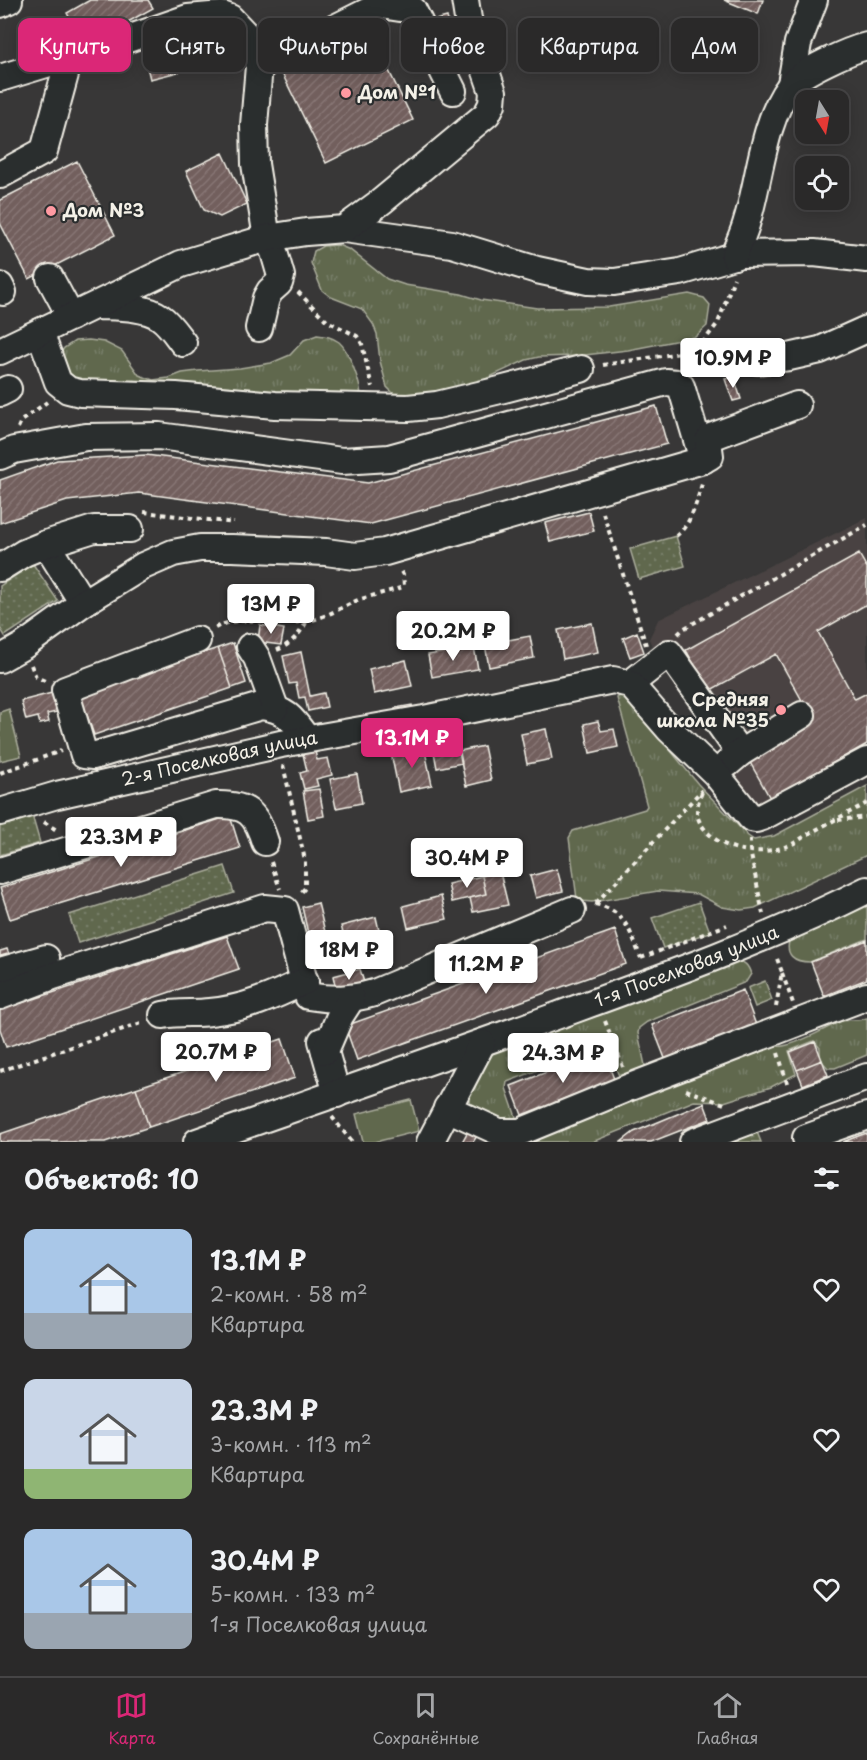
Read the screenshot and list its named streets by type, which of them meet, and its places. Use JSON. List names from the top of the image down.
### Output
{
  "streets": {
    "street": ["2-я Поселковая улица", "1-я Поселковая улица"]
  },
  "places": ["Дом №1", "Дом №3", "Средняя школа №35"],
  "north": "bottom",
  "page": {
    "chip": [
      "Купить",
      "Снять",
      "Фильтры",
      "Новое",
      "Квартира",
      "Дом"
    ],
    "price": [
      "10.9M ₽",
      "13M ₽",
      "20.2M ₽",
      "13.1M ₽",
      "23.3M ₽",
      "30.4M ₽",
      "18M ₽",
      "11.2M ₽",
      "20.7M ₽",
      "24.3M ₽"
    ],
    "heading": "Объектов: 10",
    "list": [
      {
        "name": "13.1M ₽",
        "note": "2-комн. · 58 m² · Квартира"
      },
      {
        "name": "23.3M ₽",
        "note": "3-комн. · 113 m² · Квартира"
      },
      {
        "name": "30.4M ₽",
        "note": "5-комн. · 133 m² · 1-я Поселковая улица"
      }
    ],
    "tabs": ["Карта", "Сохранённые", "Главная"]
  }
}
